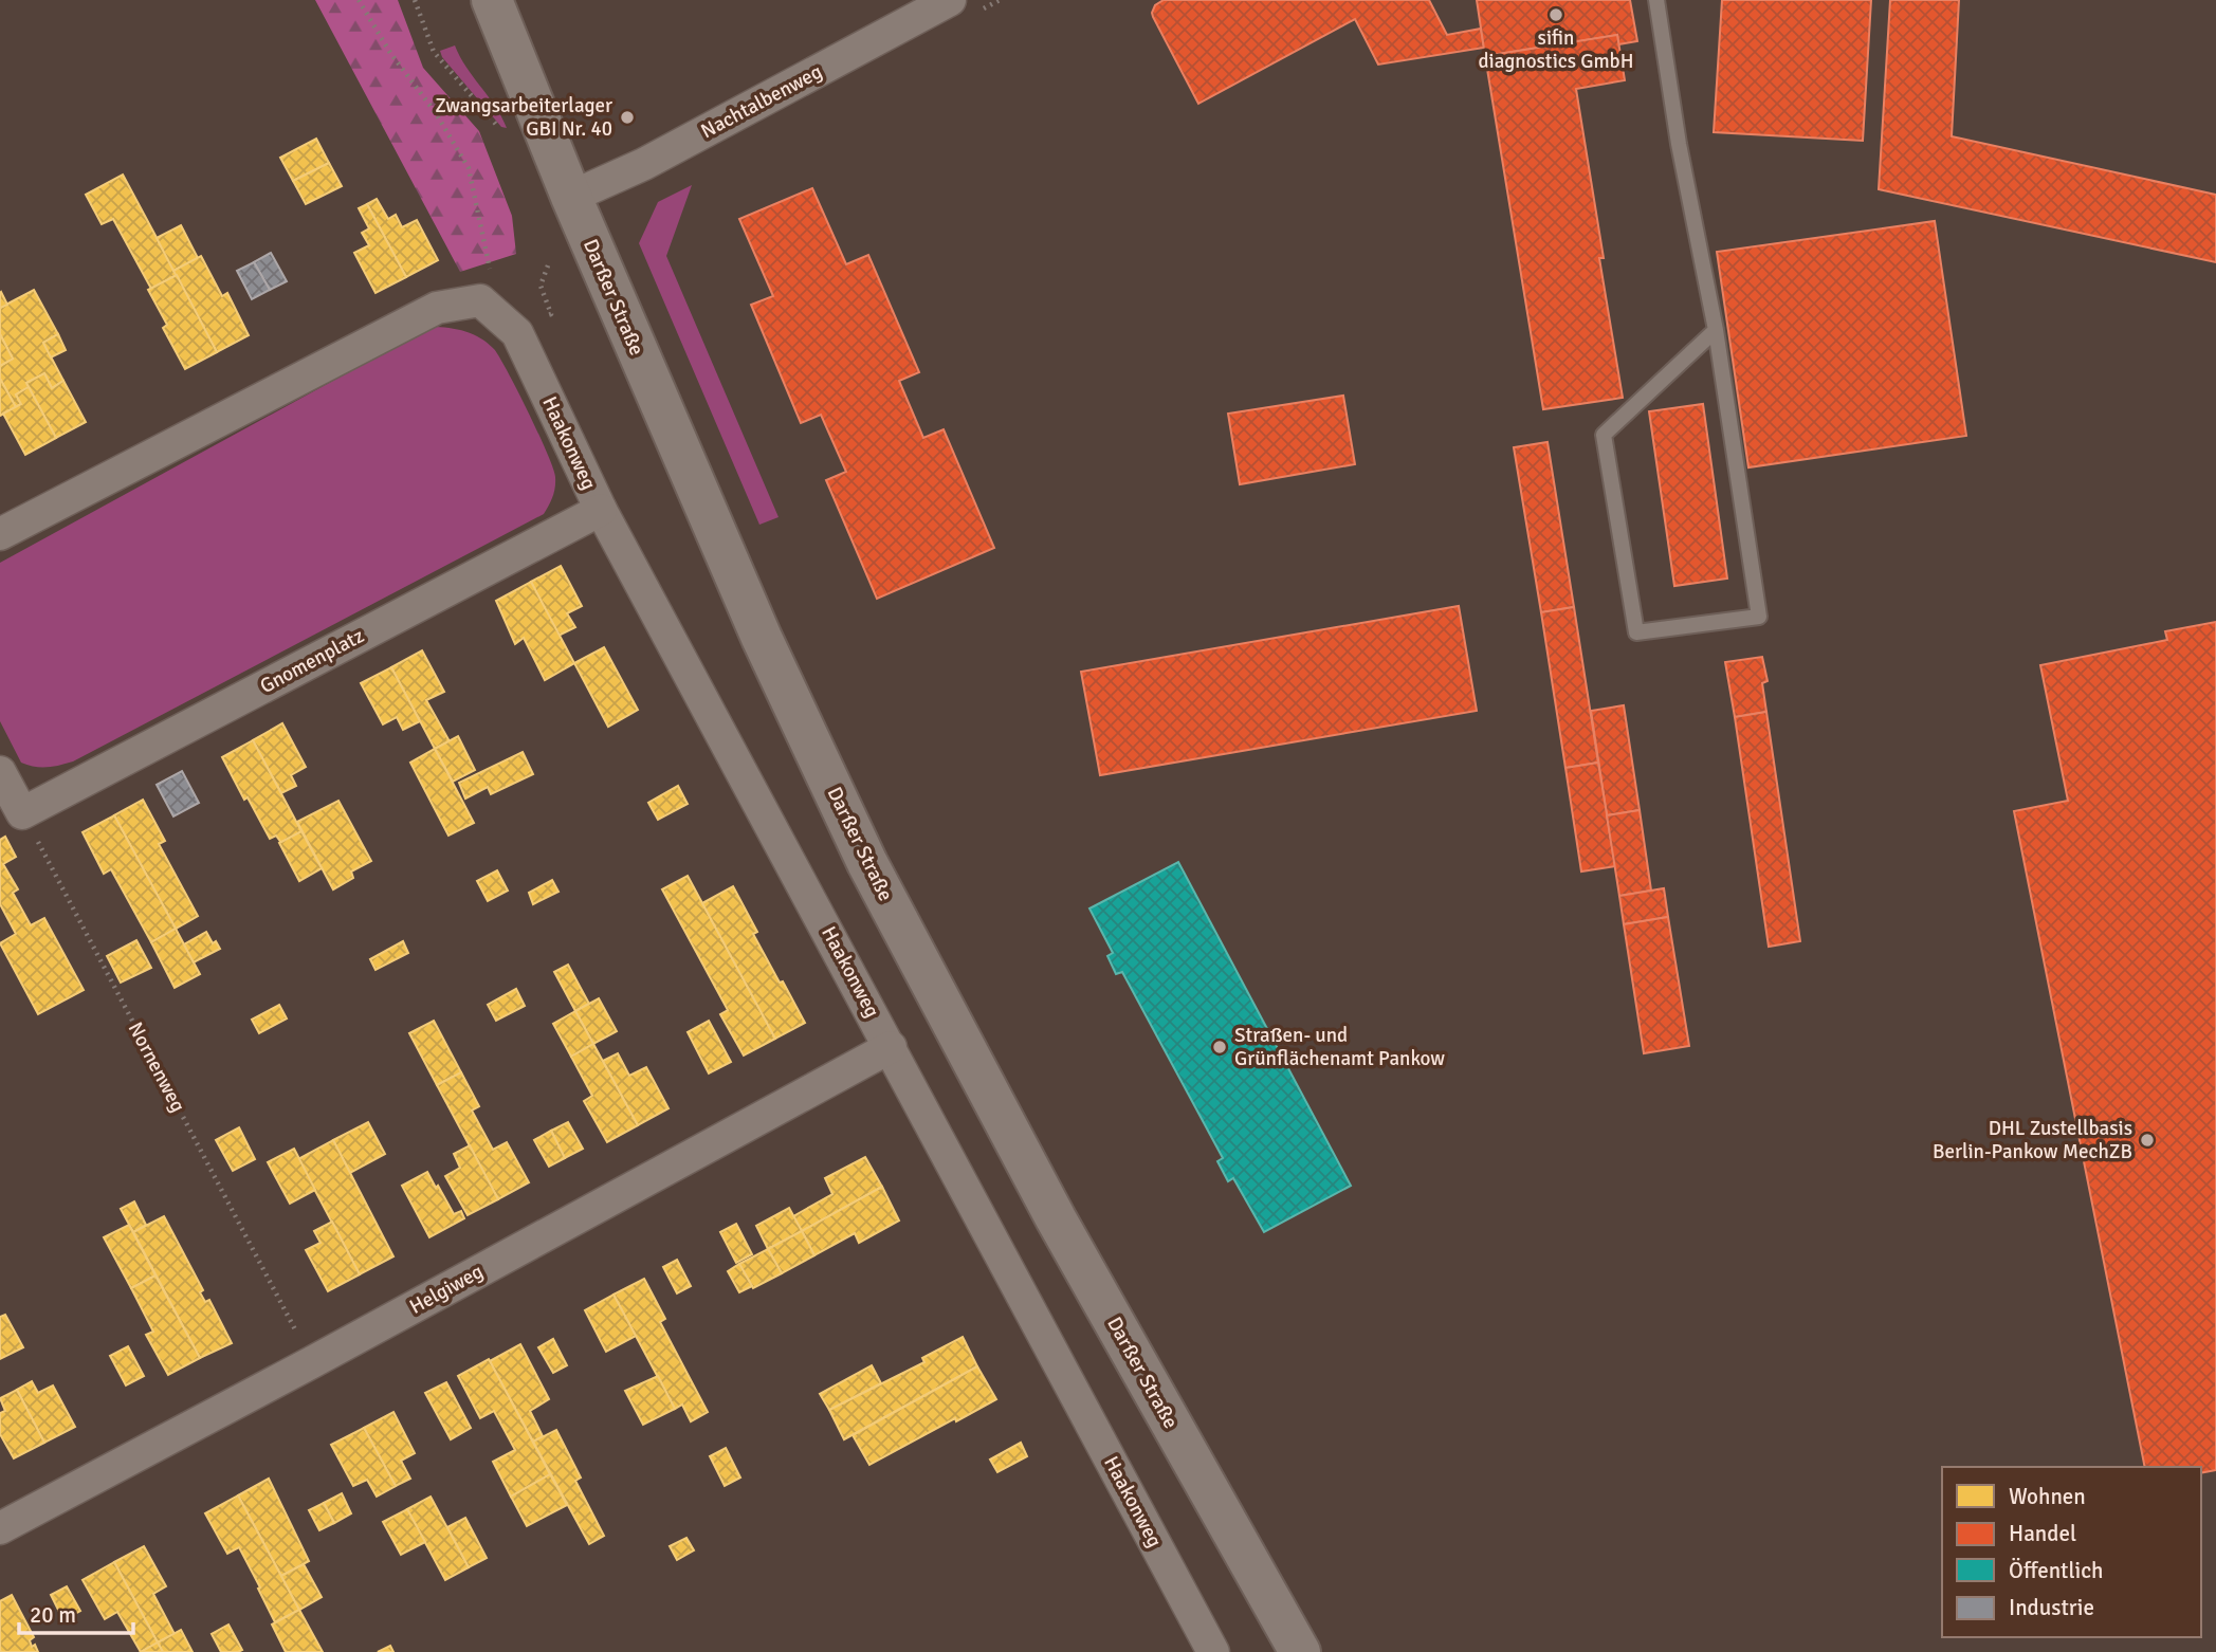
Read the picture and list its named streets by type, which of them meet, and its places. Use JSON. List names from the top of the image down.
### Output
{
  "streets": {
    "main road": ["Darßer Straße"],
    "street": [
      "Nachtalbenweg",
      "Haakonweg",
      "Gnomenplatz",
      "Helgiweg"
    ],
    "path": ["Nornenweg"]
  },
  "crossings": [
    ["Nachtalbenweg", "Darßer Straße"],
    ["Haakonweg", "Gnomenplatz"],
    ["Haakonweg", "Helgiweg"],
    ["Gnomenplatz", "Nornenweg"],
    ["Nornenweg", "Helgiweg"]
  ],
  "places": [
    "sifin diagnostics GmbH",
    "Zwangsarbeiterlager GBI Nr. 40",
    "Straßen- und Grünflächenamt Pankow",
    "DHL Zustellbasis Berlin-Pankow MechZB"
  ],
  "legend": [
    "Wohnen",
    "Handel",
    "Öffentlich",
    "Industrie"
  ],
  "scale_bar": "20 m"
}
